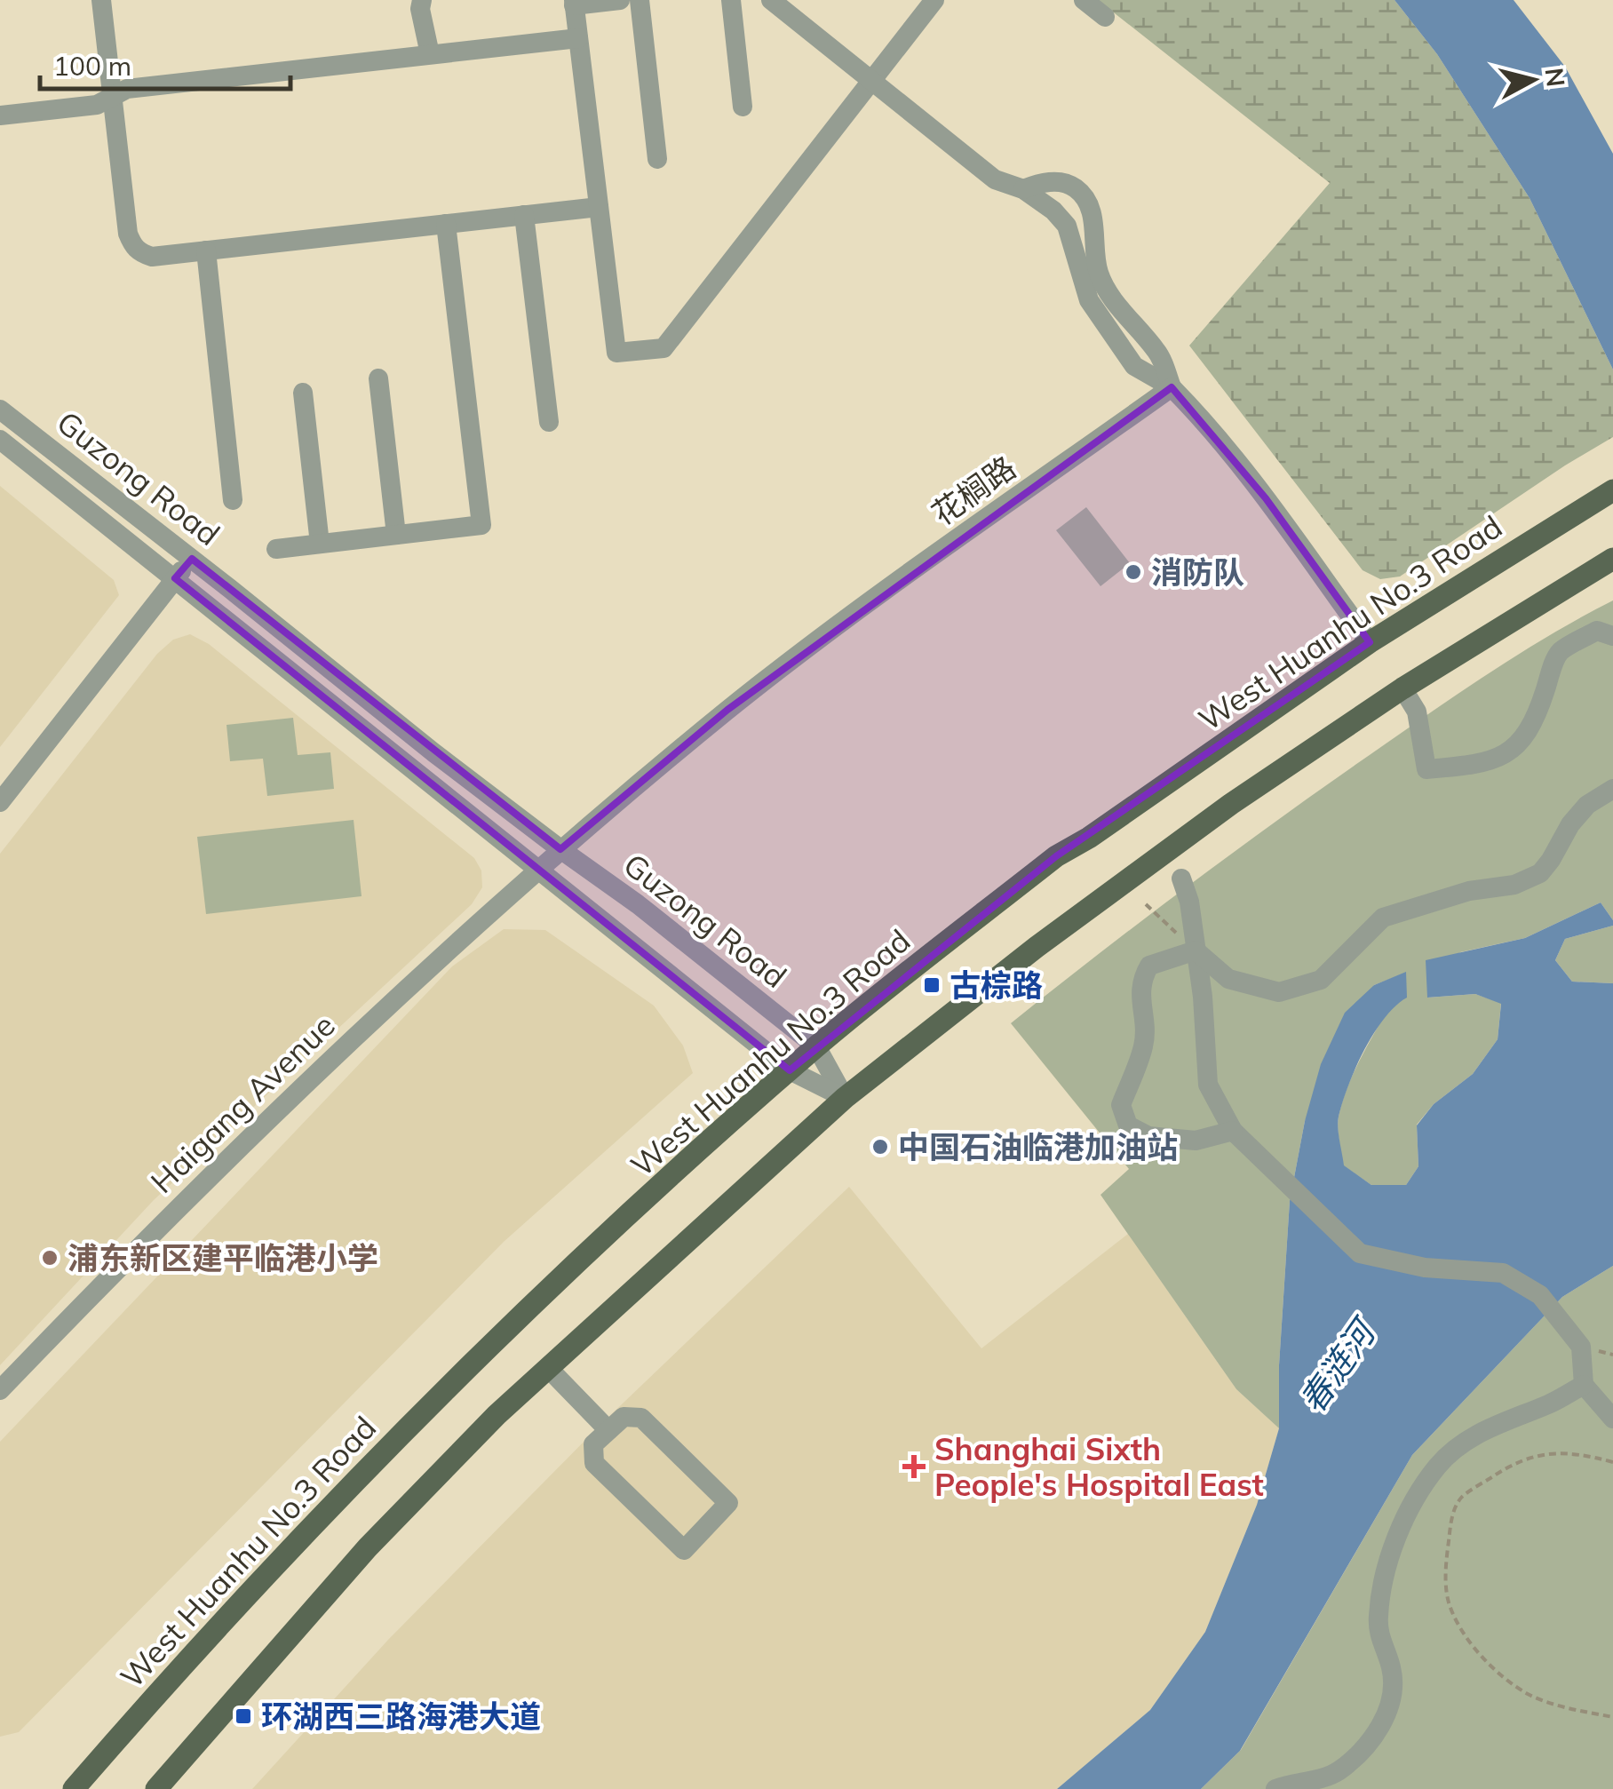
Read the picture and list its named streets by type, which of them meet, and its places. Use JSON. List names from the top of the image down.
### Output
{
  "streets": {
    "main road": ["West Huanhu No.3 Road"],
    "street": ["Guzong Road", "花榈路", "Haigang Avenue"]
  },
  "crossings": [
    ["Guzong Road", "花榈路"],
    ["Guzong Road", "West Huanhu No.3 Road"],
    ["Guzong Road", "Haigang Avenue"],
    ["花榈路", "Haigang Avenue"]
  ],
  "water": ["春涟河"],
  "places": {
    "other": ["消防队", "中国石油临港加油站", "浦东新区建平临港小学"],
    "transit": ["古棕路", "环湖西三路海港大道"],
    "health": ["Shanghai Sixth People's Hospital East"]
  },
  "scale_bar": "100 m",
  "north": "right"
}
